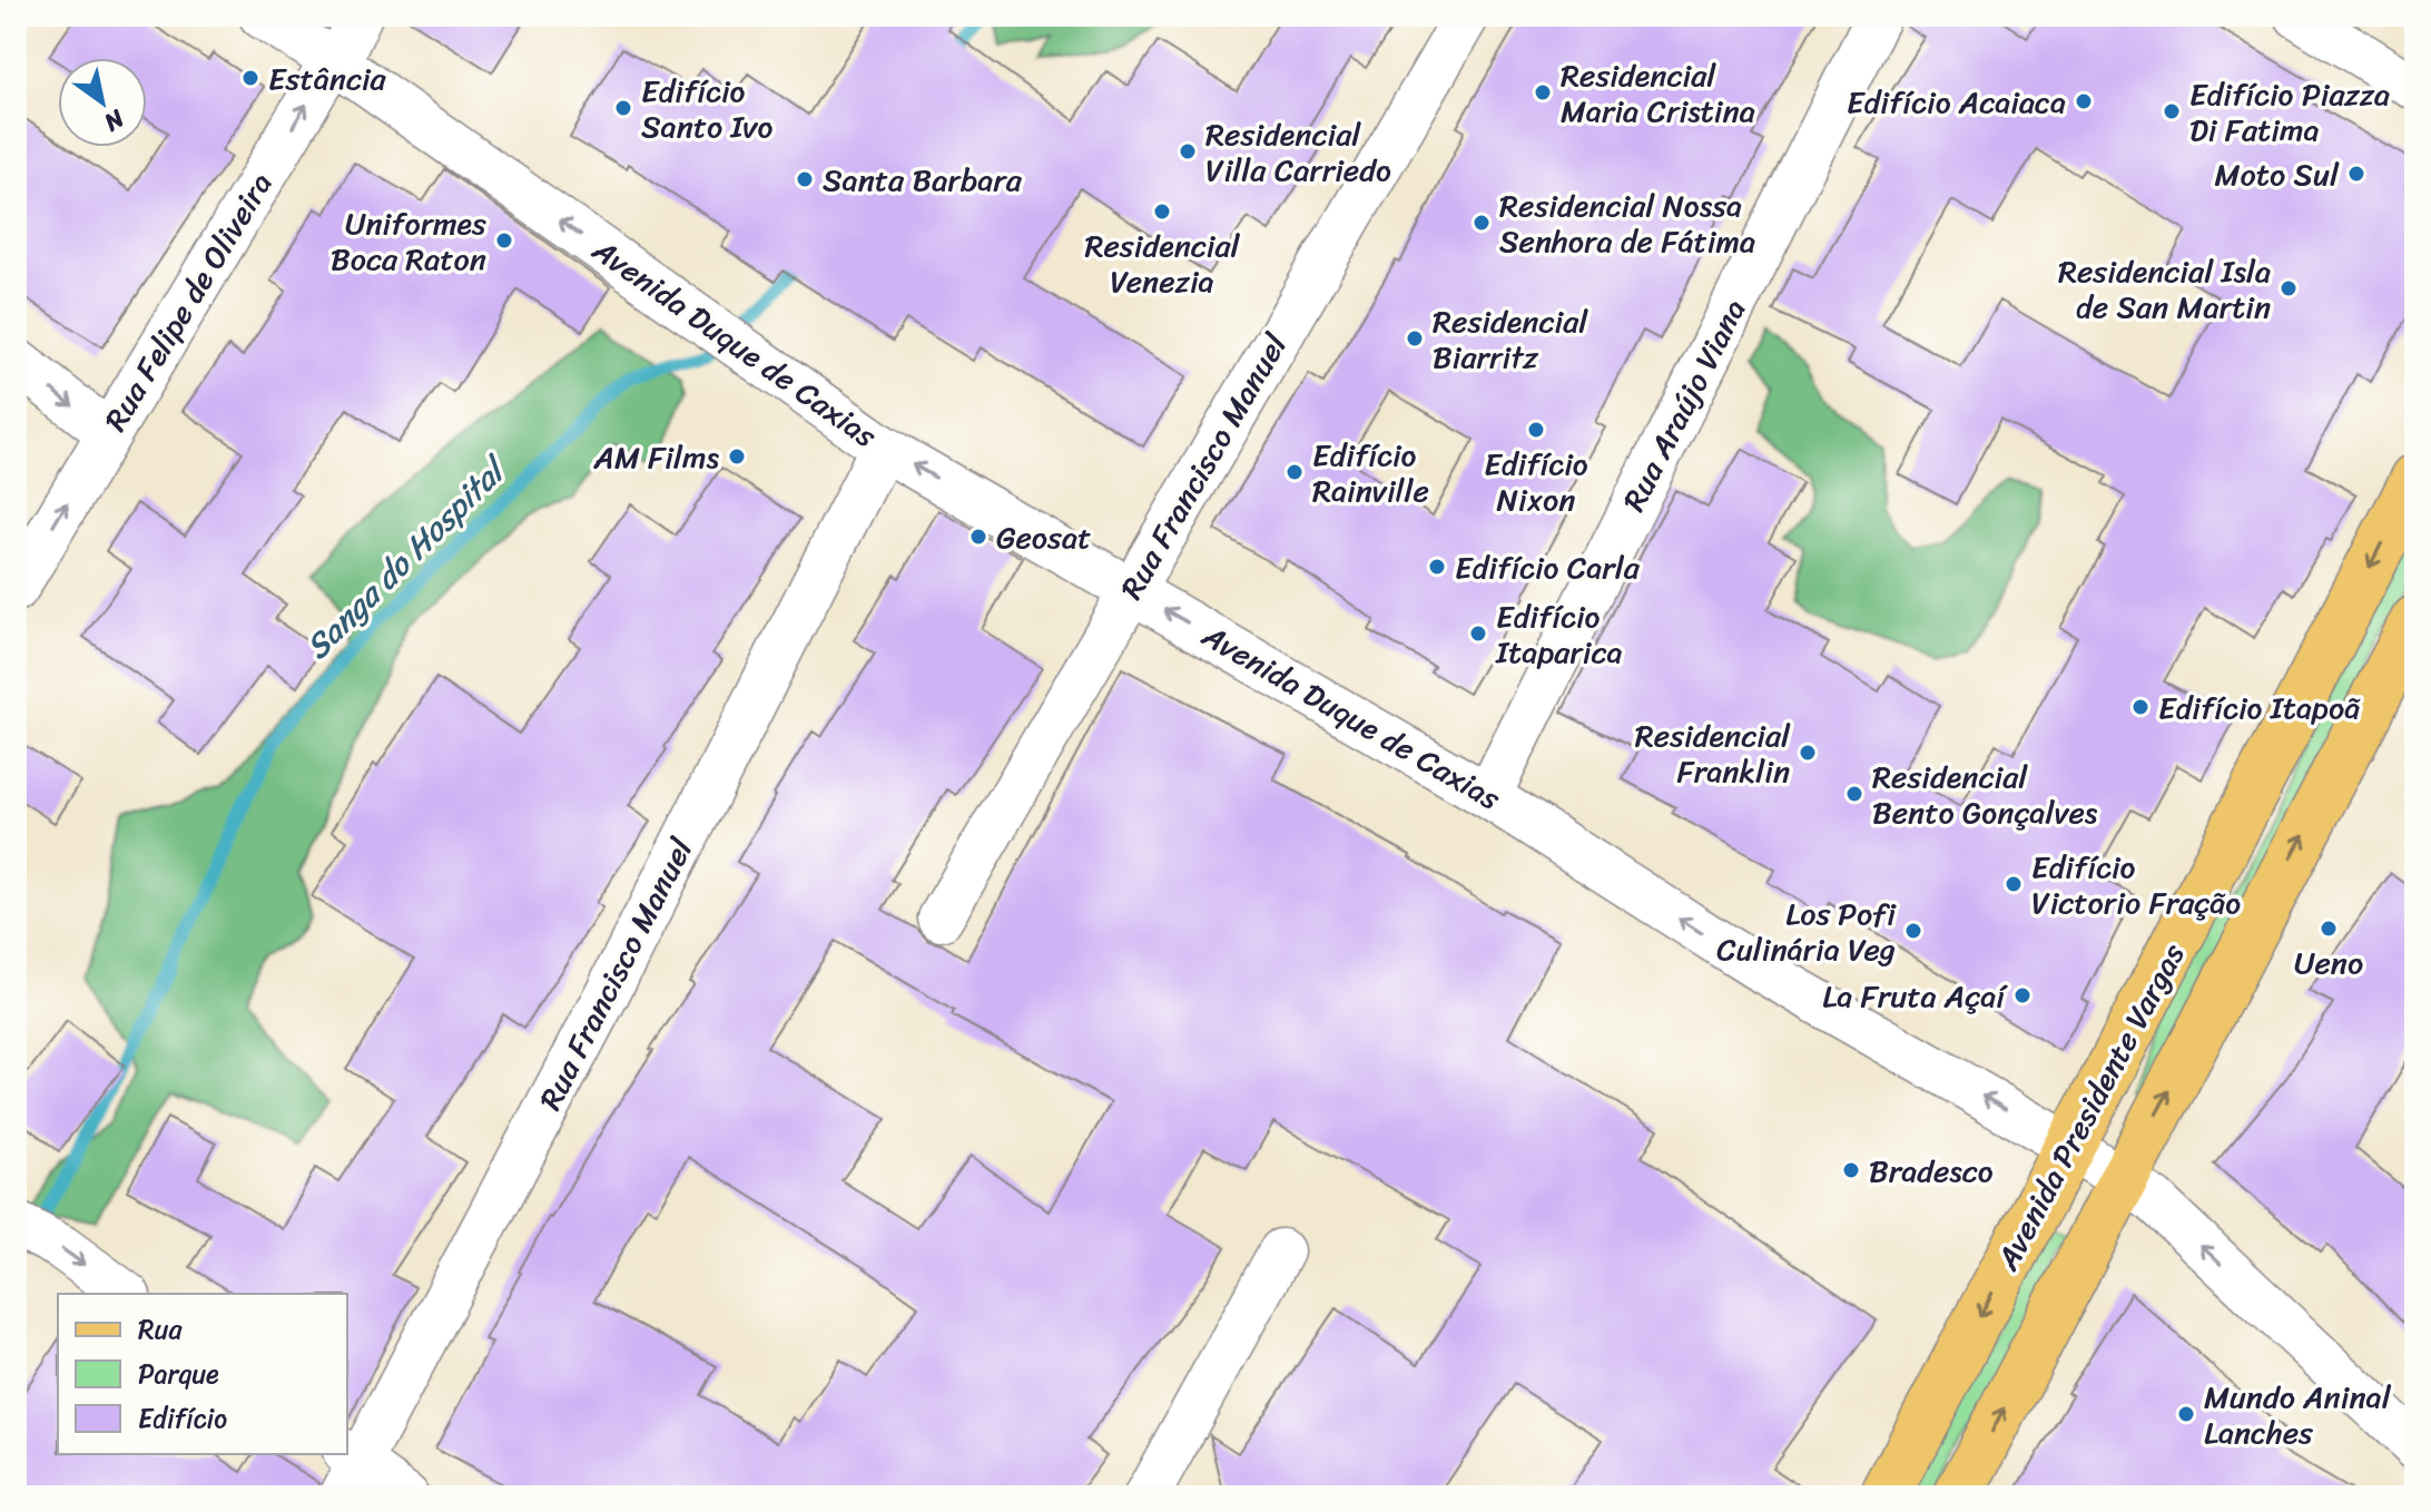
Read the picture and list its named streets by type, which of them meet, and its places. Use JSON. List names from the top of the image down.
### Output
{
  "streets": {
    "main road": ["Avenida Presidente Vargas"],
    "street": [
      "Rua Felipe de Oliveira",
      "Avenida Duque de Caxias",
      "Rua Araújo Viana",
      "Rua Francisco Manuel"
    ]
  },
  "crossings": [
    ["Rua Felipe de Oliveira", "Avenida Duque de Caxias"],
    ["Avenida Duque de Caxias", "Rua Araújo Viana"],
    ["Avenida Duque de Caxias", "Rua Francisco Manuel"],
    ["Avenida Duque de Caxias", "Avenida Presidente Vargas"]
  ],
  "one_way": ["Rua Felipe de Oliveira", "Avenida Duque de Caxias"],
  "water": ["Sanga do Hospital"],
  "places": [
    "Estância",
    "Residencial Maria Cristina",
    "Edifício Acaiaca",
    "Edifício Santo Ivo",
    "Edifício Piazza Di Fatima",
    "Residencial Villa Carriedo",
    "Moto Sul",
    "Santa Barbara",
    "Residencial Venezia",
    "Residencial Nossa Senhora de Fátima",
    "Uniformes Boca Raton",
    "Residencial Isla de San Martin",
    "Residencial Biarritz",
    "Edifício Nixon",
    "AM Films",
    "Edifício Rainville",
    "Geosat",
    "Edifício Carla",
    "Edifício Itaparica",
    "Edifício Itapoã",
    "Residencial Franklin",
    "Residencial Bento Gonçalves",
    "Edifício Victorio Fração",
    "Ueno",
    "Los Pofi Culinária Veg",
    "La Fruta Açaí",
    "Bradesco",
    "Mundo Aninal Lanches"
  ],
  "legend": ["Rua", "Parque", "Edifício"],
  "north": "bottom right"
}
